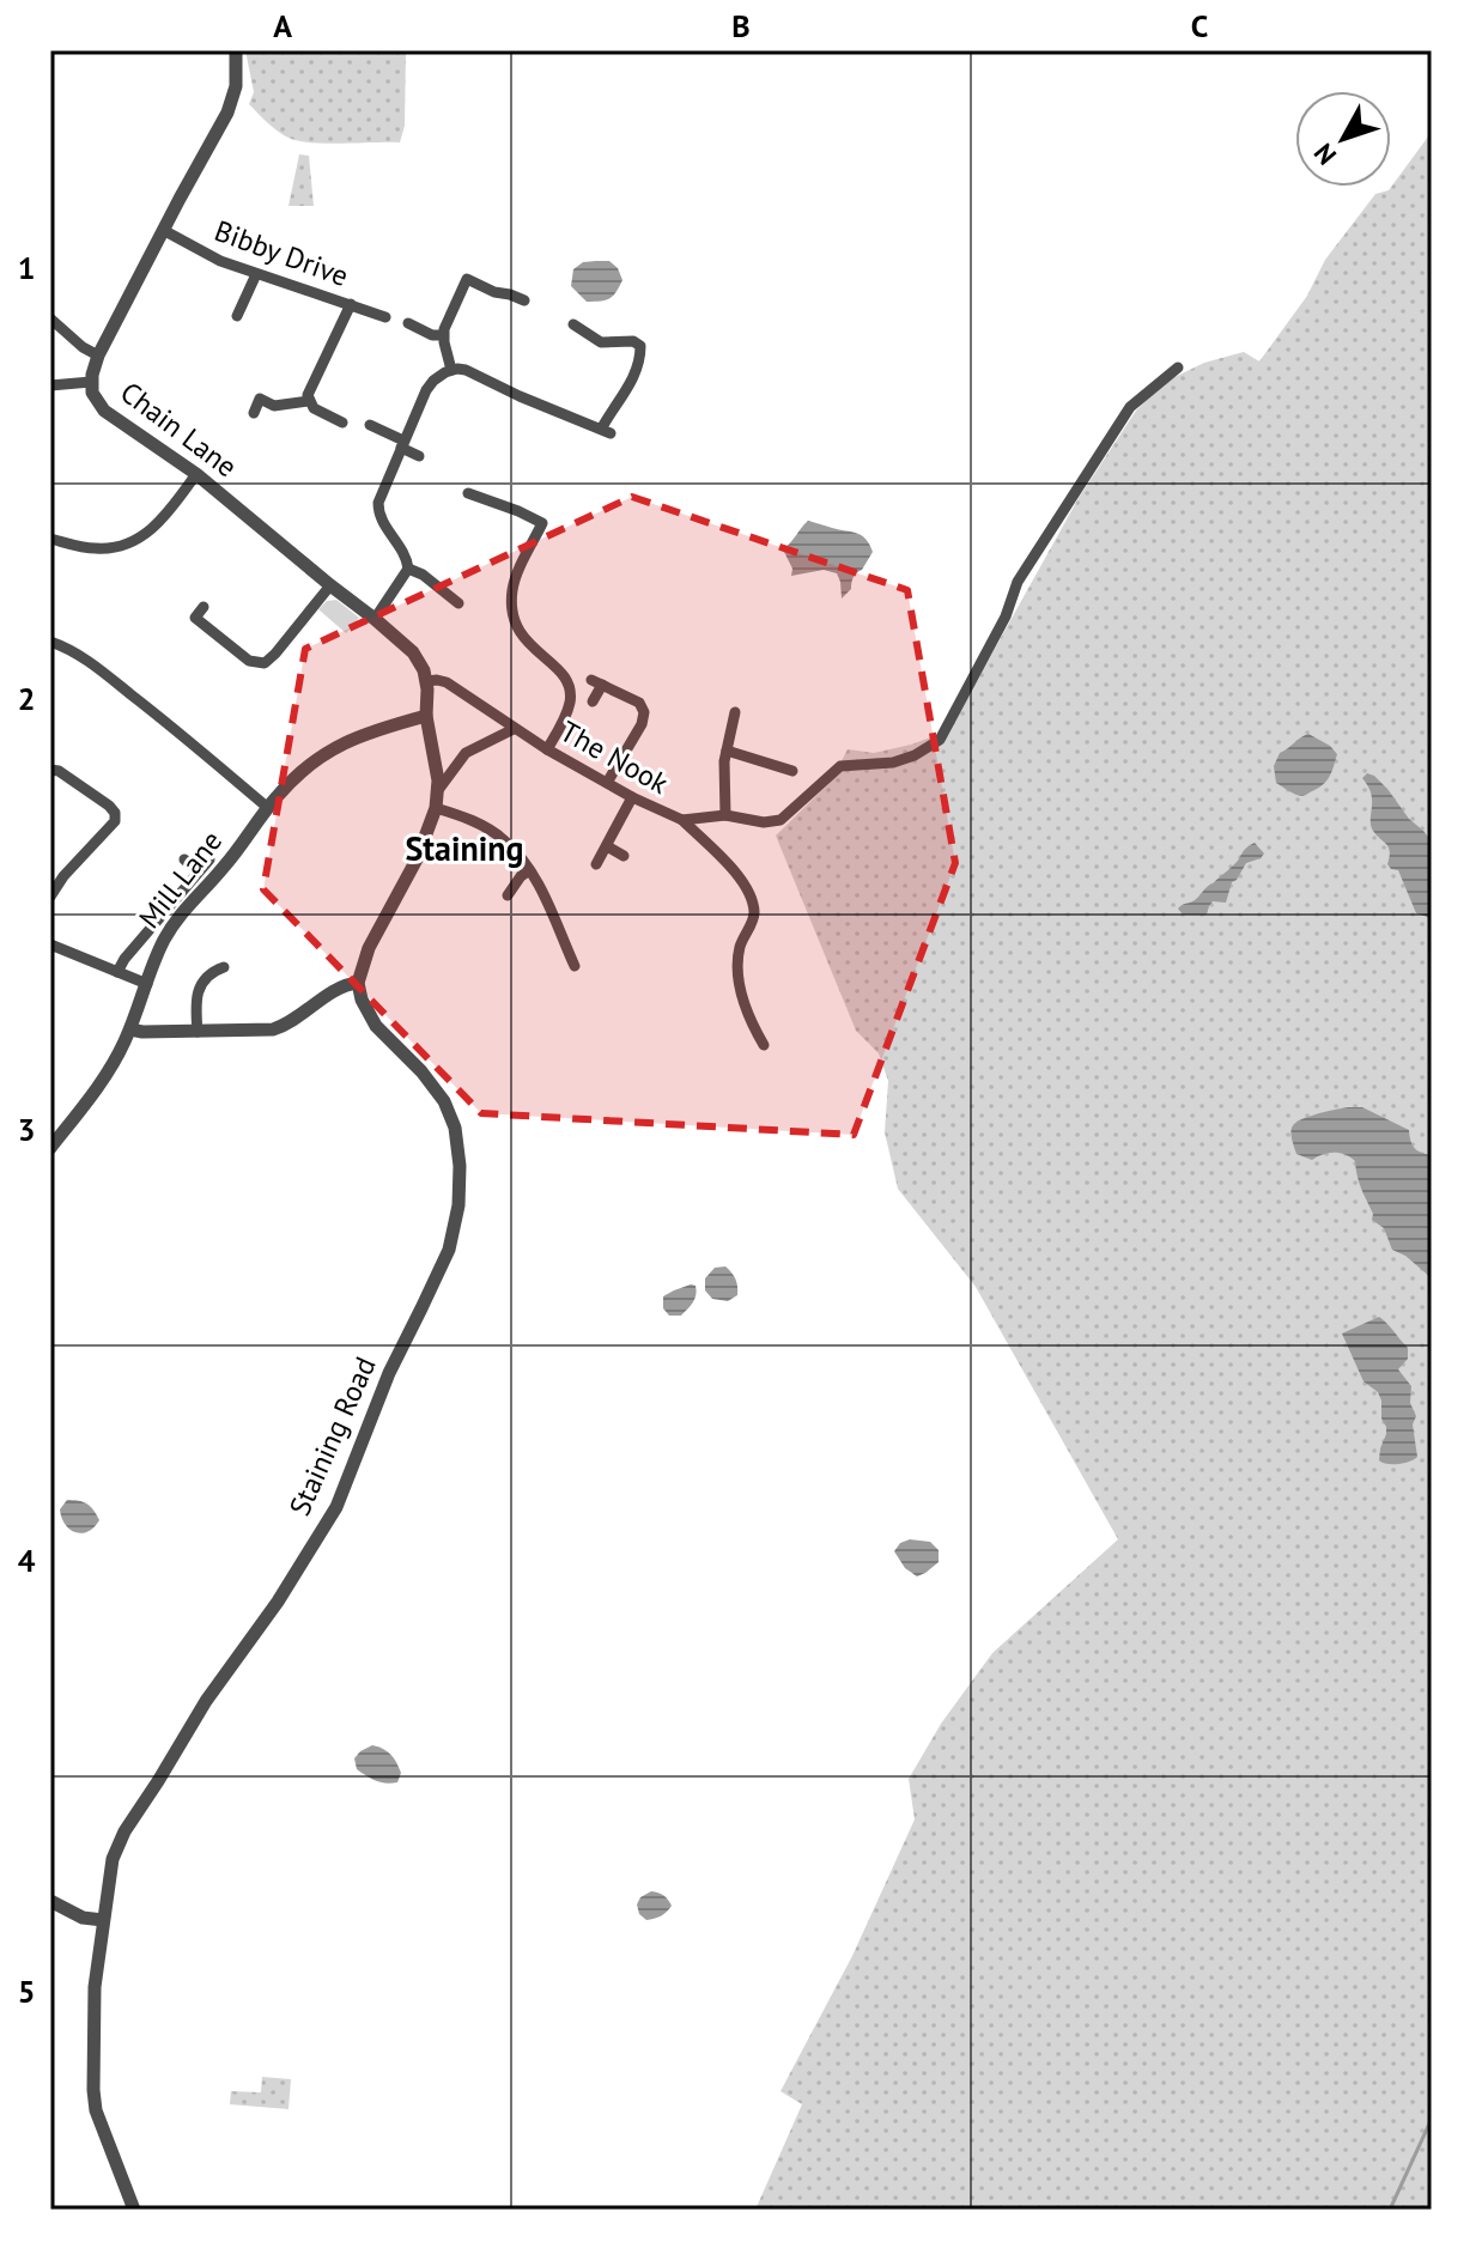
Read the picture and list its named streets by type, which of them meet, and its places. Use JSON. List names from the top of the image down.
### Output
{
  "streets": {
    "street": [
      "Bibby Drive",
      "Chain Lane",
      "The Nook",
      "Mill Lane",
      "Staining Road"
    ]
  },
  "crossings": [
    ["Bibby Drive", "Chain Lane"],
    ["Chain Lane", "The Nook"]
  ],
  "districts": ["Staining"],
  "north": "bottom left",
  "grid": {
    "columns": ["A", "B", "C"],
    "rows": [
      "1",
      "2",
      "3",
      "4",
      "5"
    ]
  }
}
